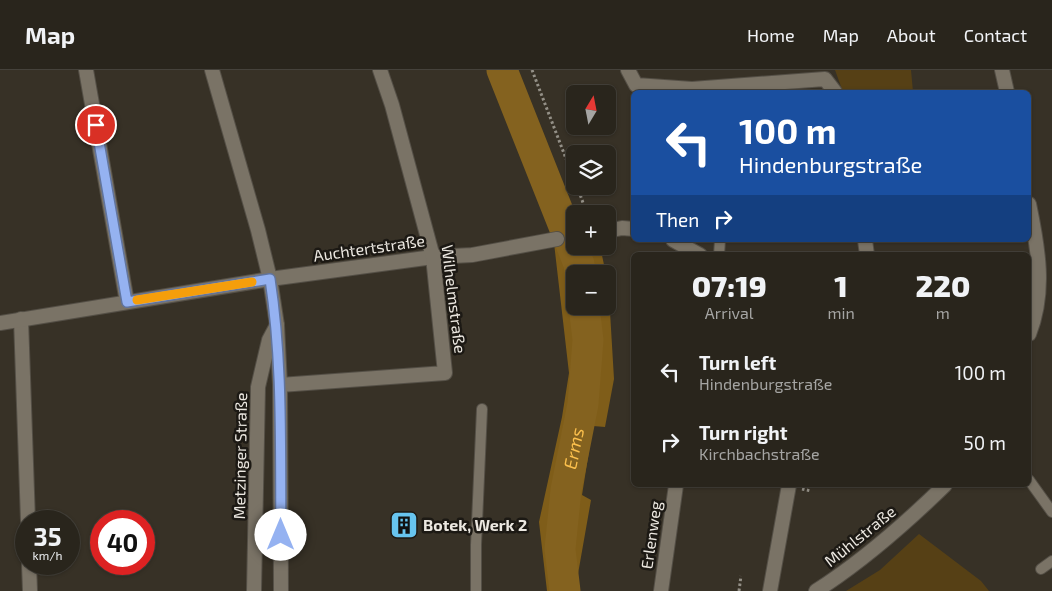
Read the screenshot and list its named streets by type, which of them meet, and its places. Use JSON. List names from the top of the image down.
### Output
{
  "streets": {
    "street": [
      "Auchtertstraße",
      "Wilhelmstraße",
      "Metzinger Straße",
      "Erlenweg",
      "Mühlstraße"
    ]
  },
  "crossings": [
    ["Auchtertstraße", "Wilhelmstraße"]
  ],
  "water": ["Erms"],
  "places": {
    "building": ["Botek, Werk 2"]
  },
  "north": "top",
  "page": {
    "header": "Map",
    "nav": [
      "Home",
      "Map",
      "About",
      "Contact"
    ],
    "map_buttons": ["+", "−"],
    "turn": ["100 m", "Hindenburgstraße"],
    "then": "Then",
    "eta": [
      "07:19",
      "Arrival",
      "1",
      "min",
      "220",
      "m"
    ],
    "list": [
      {
        "name": "Turn left",
        "note": "Hindenburgstraße",
        "value": "100 m"
      },
      {
        "name": "Turn right",
        "note": "Kirchbachstraße",
        "value": "50 m"
      }
    ],
    "speed": "35 km/h",
    "limit": "40"
  }
}
